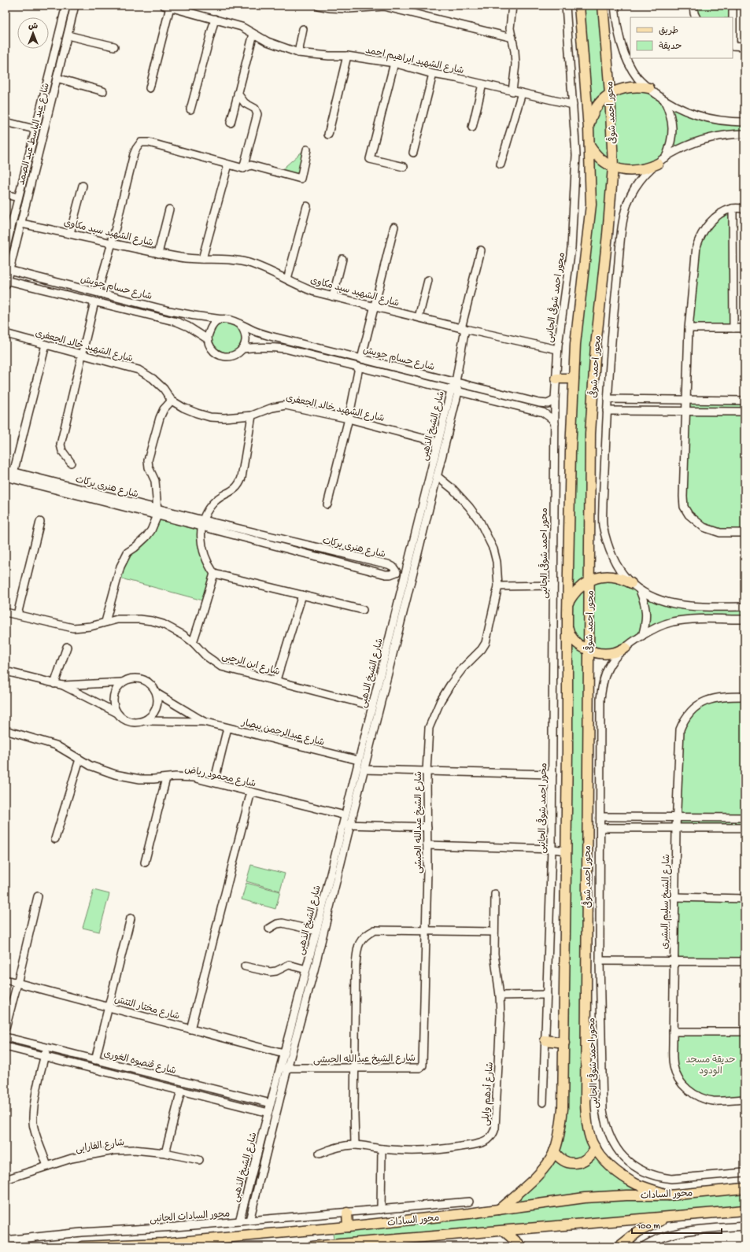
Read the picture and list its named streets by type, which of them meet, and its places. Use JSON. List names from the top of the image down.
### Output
{
  "streets": {
    "main road": ["محور احمد شوقى", "محور السادات"],
    "street": [
      "شارع الشهيد ابراهيم احمد",
      "شارع عبد الباسط عبد الصمد",
      "شارع الشهيد سيد مكاوى",
      "شارع حسام جويش",
      "محور احمد شوقى الجانبى",
      "شارع الشهيد خالد الجعفرى",
      "شارع الشيخ الذهبى",
      "شارع هنرى بركات",
      "شارع ابن الرحبى",
      "شارع عبدالرحمن بيصار",
      "شارع محمود رياض",
      "شارع الشيخ عبدالله الحبشى",
      "شارع الشيخ سليم البشرى",
      "شارع مختار التتش",
      "شارع قنصوه الغورى",
      "شارع أدهم وايلى",
      "شارع الفارابى",
      "محور السادات الجانبى"
    ]
  },
  "crossings": [
    ["شارع الشهيد ابراهيم احمد", "محور احمد شوقى الجانبى"],
    ["محور احمد شوقى", "محور احمد شوقى الجانبى"],
    ["محور احمد شوقى", "محور السادات"],
    ["شارع عبد الباسط عبد الصمد", "شارع الشهيد سيد مكاوى"],
    ["شارع عبد الباسط عبد الصمد", "شارع حسام جويش"],
    ["شارع الشهيد سيد مكاوى", "محور احمد شوقى الجانبى"],
    ["شارع حسام جويش", "محور احمد شوقى الجانبى"],
    ["شارع حسام جويش", "شارع الشيخ الذهبى"],
    ["شارع الشهيد خالد الجعفرى", "شارع الشيخ الذهبى"],
    ["شارع الشيخ الذهبى", "شارع ابن الرحبى"],
    ["شارع الشيخ الذهبى", "شارع عبدالرحمن بيصار"],
    ["شارع الشيخ الذهبى", "شارع محمود رياض"],
    ["شارع الشيخ الذهبى", "شارع الشيخ عبدالله الحبشى"],
    ["شارع الشيخ الذهبى", "شارع مختار التتش"],
    ["شارع الشيخ الذهبى", "شارع قنصوه الغورى"],
    ["شارع الشيخ الذهبى", "محور السادات الجانبى"]
  ],
  "parks": ["حديقة مسجد الودود"],
  "legend": ["طريق", "حديقة"],
  "scale_bar": "100 m",
  "north": "top"
}
